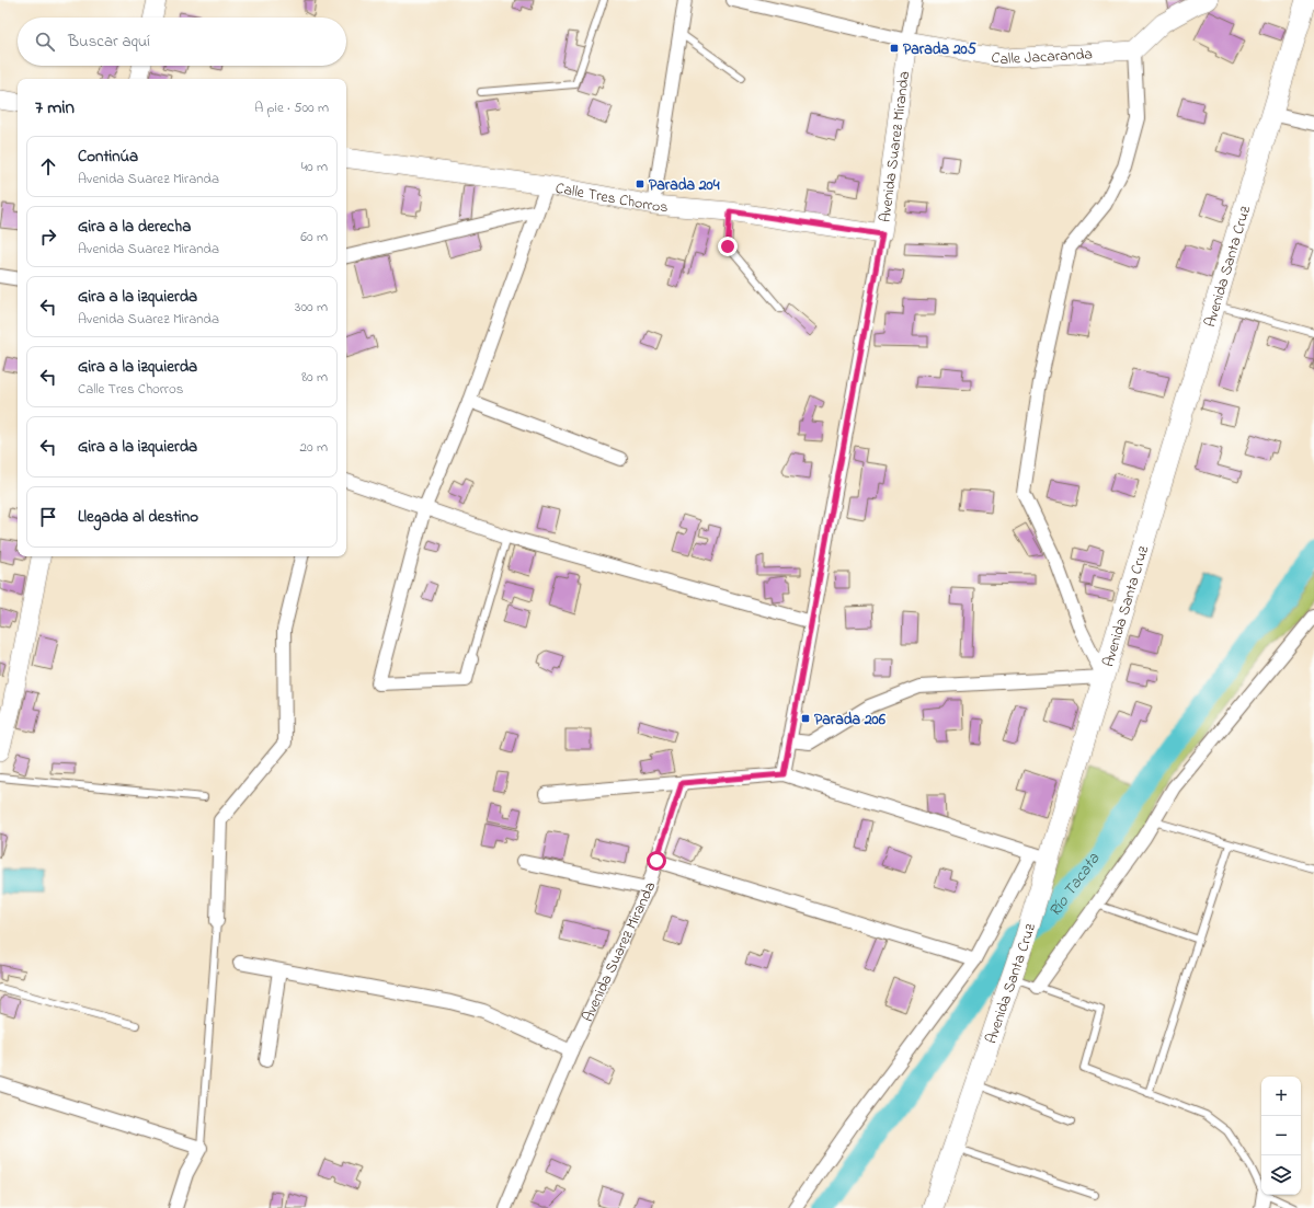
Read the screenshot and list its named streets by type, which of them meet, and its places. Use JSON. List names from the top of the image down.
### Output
{
  "streets": {
    "main road": [
      "Calle Jacaranda",
      "Avenida Suarez Miranda",
      "Calle Tres Chorros",
      "Avenida Santa Cruz"
    ]
  },
  "crossings": [
    ["Calle Jacaranda", "Avenida Suarez Miranda"],
    ["Avenida Suarez Miranda", "Calle Tres Chorros"]
  ],
  "water": ["Río Tacata"],
  "places": {
    "transit": ["Parada 205", "Parada 204", "Parada 206"]
  },
  "page": {
    "search": "Buscar aquí",
    "heading": ["7 min", "A pie · 500 m"],
    "list": [
      ["Continúa", "Avenida Suarez Miranda", "40 m"],
      ["Gira a la derecha", "Avenida Suarez Miranda", "60 m"],
      ["Gira a la izquierda", "Avenida Suarez Miranda", "300 m"],
      ["Gira a la izquierda", "Calle Tres Chorros", "80 m"],
      ["Gira a la izquierda", "20 m"],
      "Llegada al destino"
    ],
    "map_buttons": ["+", "−"]
  }
}
